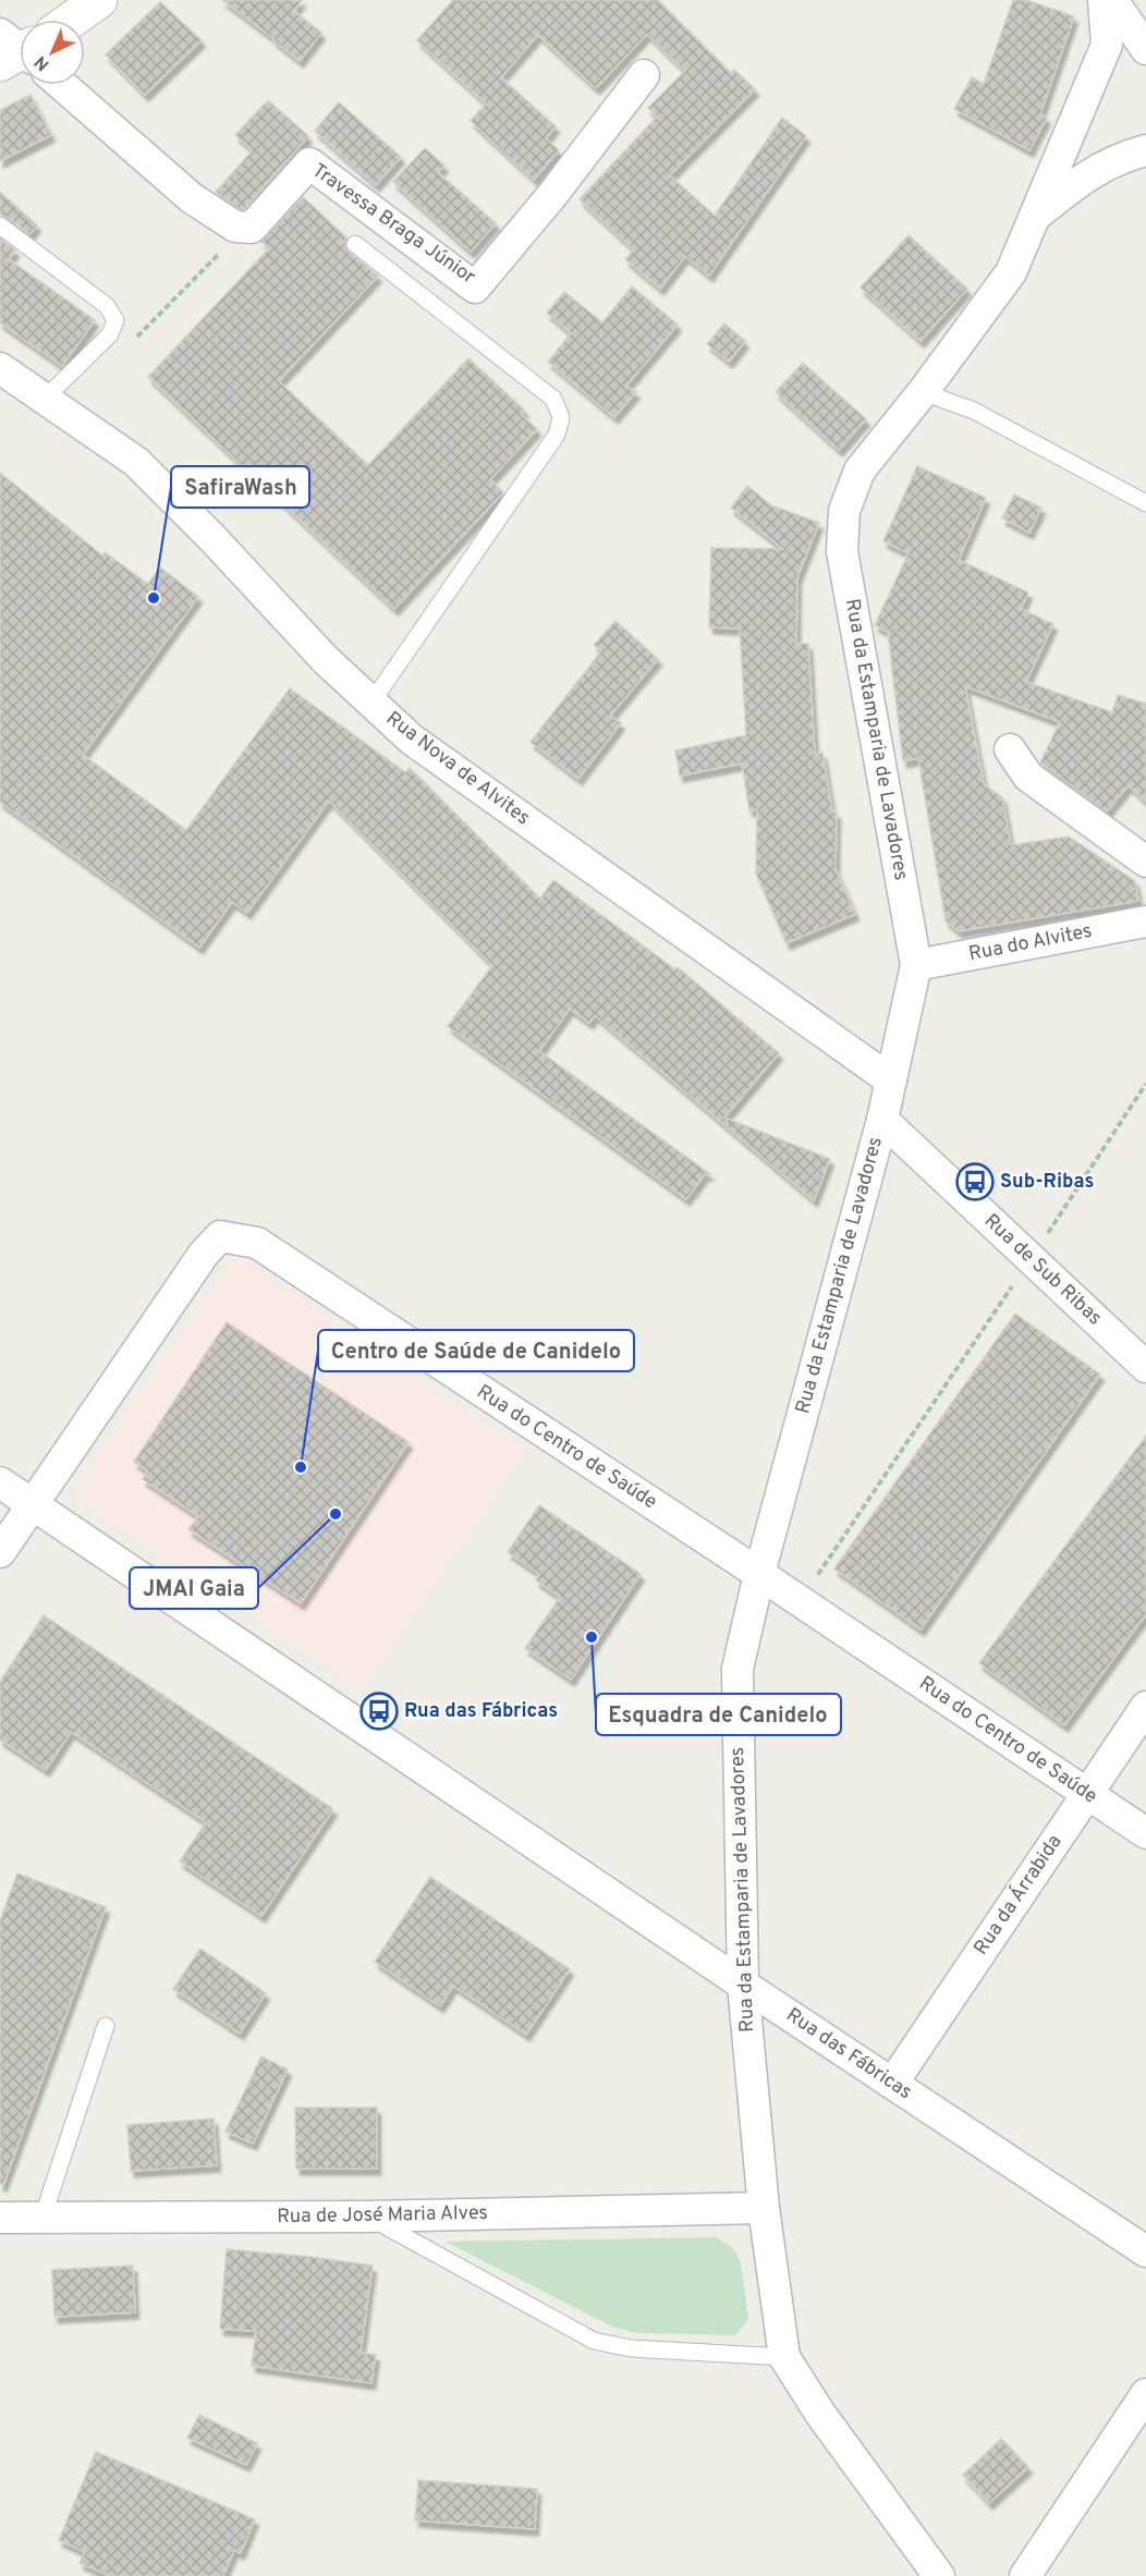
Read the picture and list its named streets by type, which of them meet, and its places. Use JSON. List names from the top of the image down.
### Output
{
  "streets": {
    "street": [
      "Travessa Braga Júnior",
      "Rua da Estamparia de Lavadores",
      "Rua Nova de Alvites",
      "Rua do Alvites",
      "Rua de Sub Ribas",
      "Rua do Centro de Saúde",
      "Rua da Árrabida",
      "Rua das Fábricas",
      "Rua de José Maria Alves"
    ]
  },
  "crossings": [
    ["Rua da Estamparia de Lavadores", "Rua Nova de Alvites"],
    ["Rua da Estamparia de Lavadores", "Rua do Alvites"],
    ["Rua da Estamparia de Lavadores", "Rua de Sub Ribas"],
    ["Rua da Estamparia de Lavadores", "Rua do Centro de Saúde"],
    ["Rua da Estamparia de Lavadores", "Rua das Fábricas"],
    ["Rua da Estamparia de Lavadores", "Rua de José Maria Alves"],
    ["Rua do Centro de Saúde", "Rua da Árrabida"],
    ["Rua do Centro de Saúde", "Rua das Fábricas"],
    ["Rua da Árrabida", "Rua das Fábricas"]
  ],
  "places": {
    "other": [
      "SafiraWash",
      "Centro de Saúde de Canidelo",
      "JMAI Gaia",
      "Esquadra de Canidelo"
    ],
    "bus stop": ["Sub-Ribas", "Rua das Fábricas"]
  },
  "north": "bottom left"
}
